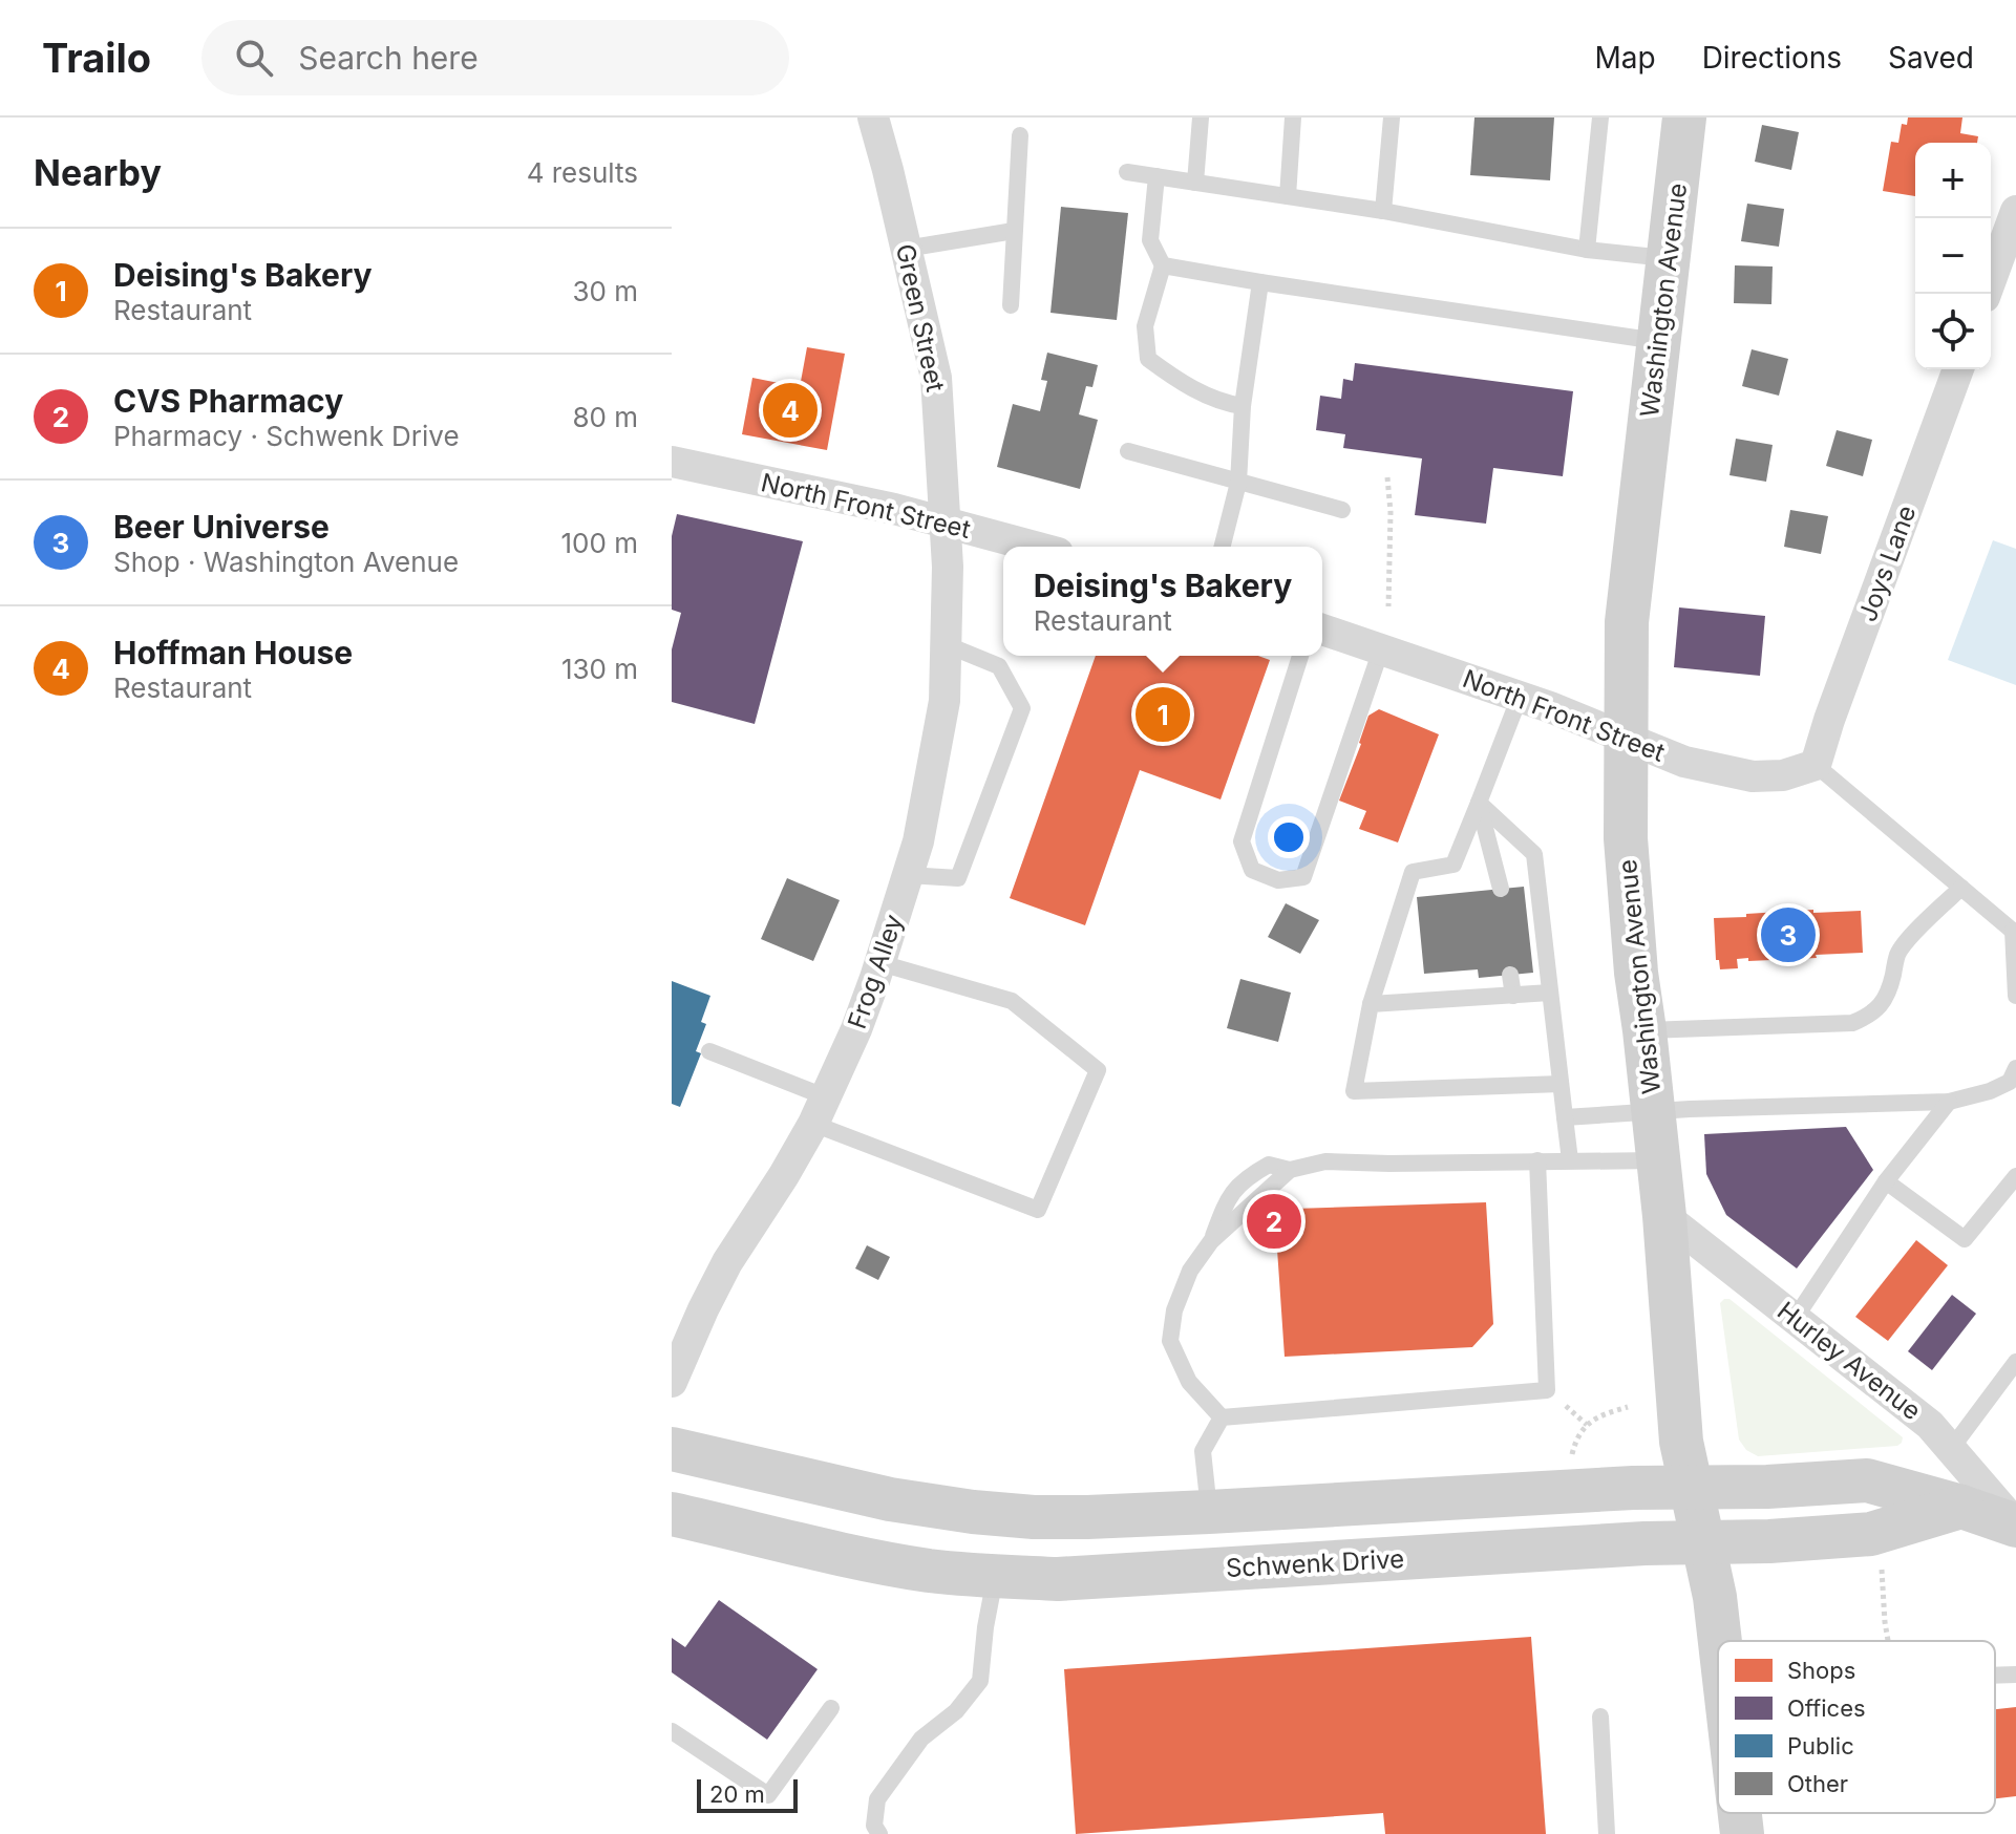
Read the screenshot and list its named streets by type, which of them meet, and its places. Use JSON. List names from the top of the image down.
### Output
{
  "streets": {
    "street": [
      "Washington Avenue",
      "Green Street",
      "North Front Street",
      "Joys Lane",
      "Frog Alley",
      "Hurley Avenue",
      "Schwenk Drive"
    ]
  },
  "crossings": [
    ["Washington Avenue", "North Front Street"],
    ["Washington Avenue", "Hurley Avenue"],
    ["Washington Avenue", "Schwenk Drive"],
    ["Green Street", "North Front Street"],
    ["Green Street", "Frog Alley"],
    ["North Front Street", "Joys Lane"],
    ["North Front Street", "Frog Alley"]
  ],
  "legend": [
    "Shops",
    "Offices",
    "Public",
    "Other"
  ],
  "scale_bar": "20 m",
  "page": {
    "header": "Trailo",
    "search": "Search here",
    "nav": ["Map", "Directions", "Saved"],
    "heading": ["Nearby", "4 results"],
    "map_buttons": ["+", "−"],
    "list": [
      {
        "mark": "1",
        "name": "Deising's Bakery",
        "note": "Restaurant",
        "value": "30 m"
      },
      {
        "mark": "2",
        "name": "CVS Pharmacy",
        "note": "Pharmacy · Schwenk Drive",
        "value": "80 m"
      },
      {
        "mark": "3",
        "name": "Beer Universe",
        "note": "Shop · Washington Avenue",
        "value": "100 m"
      },
      {
        "mark": "4",
        "name": "Hoffman House",
        "note": "Restaurant",
        "value": "130 m"
      }
    ],
    "pins": [
      "4",
      "1",
      "3",
      "2"
    ],
    "popup": ["Deising's Bakery", "Restaurant"],
    "scale": "20 m"
  }
}
